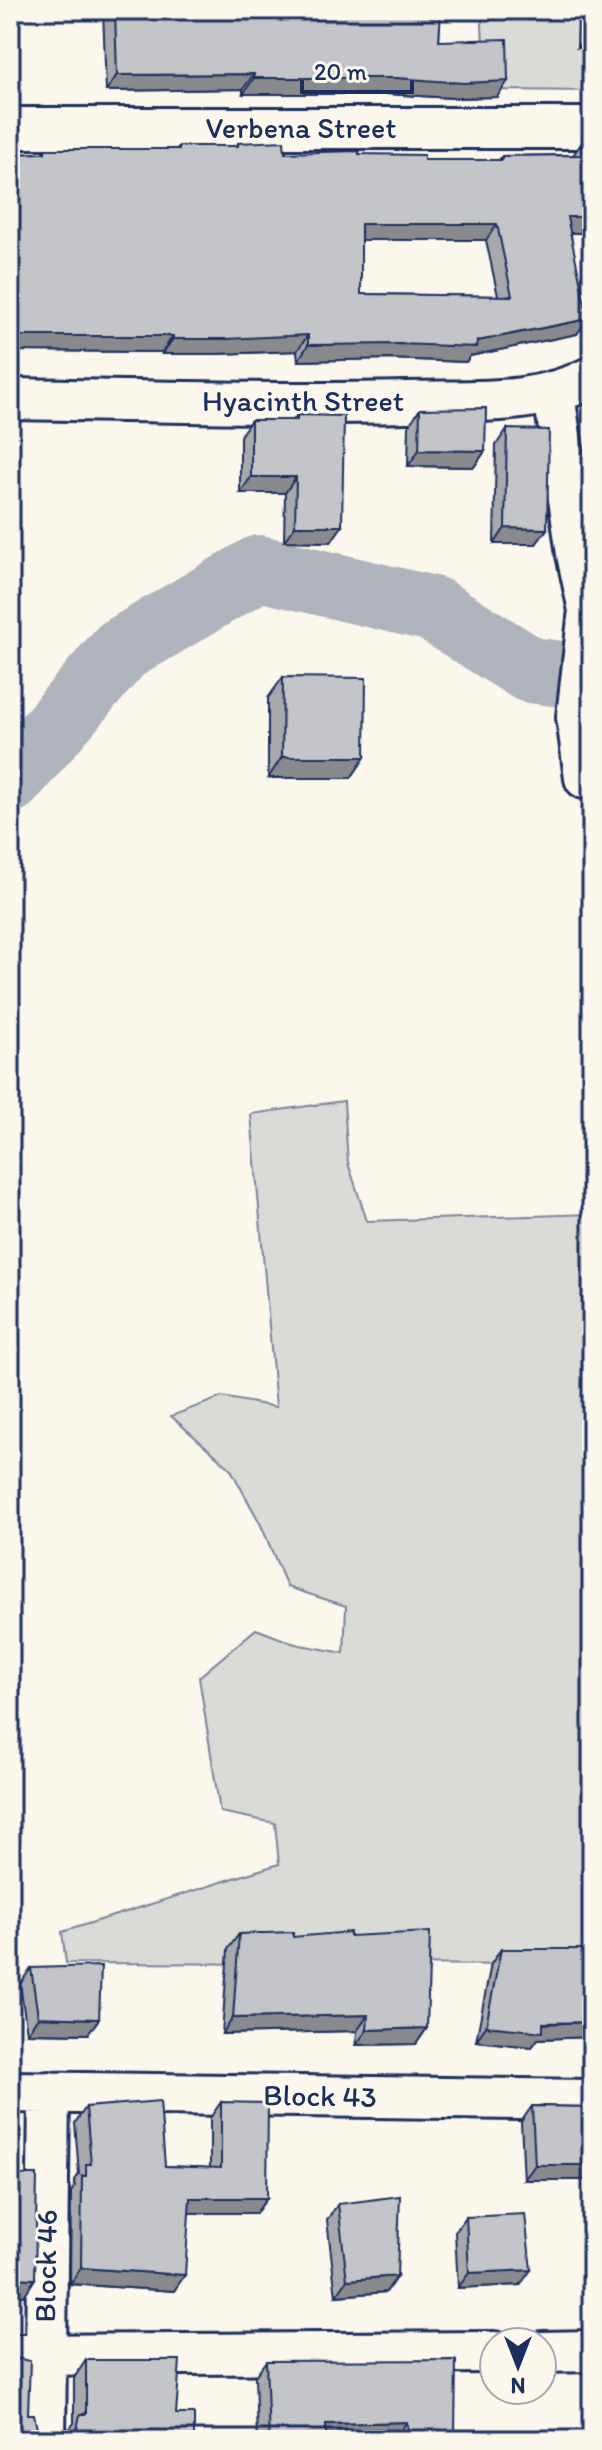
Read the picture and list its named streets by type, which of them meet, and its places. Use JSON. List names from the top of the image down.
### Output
{
  "streets": {
    "street": [
      "Verbena Street",
      "Hyacinth Street",
      "Block 43",
      "Block 46"
    ]
  },
  "crossings": [
    ["Block 43", "Block 46"]
  ],
  "scale_bar": "20 m",
  "north": "bottom"
}
